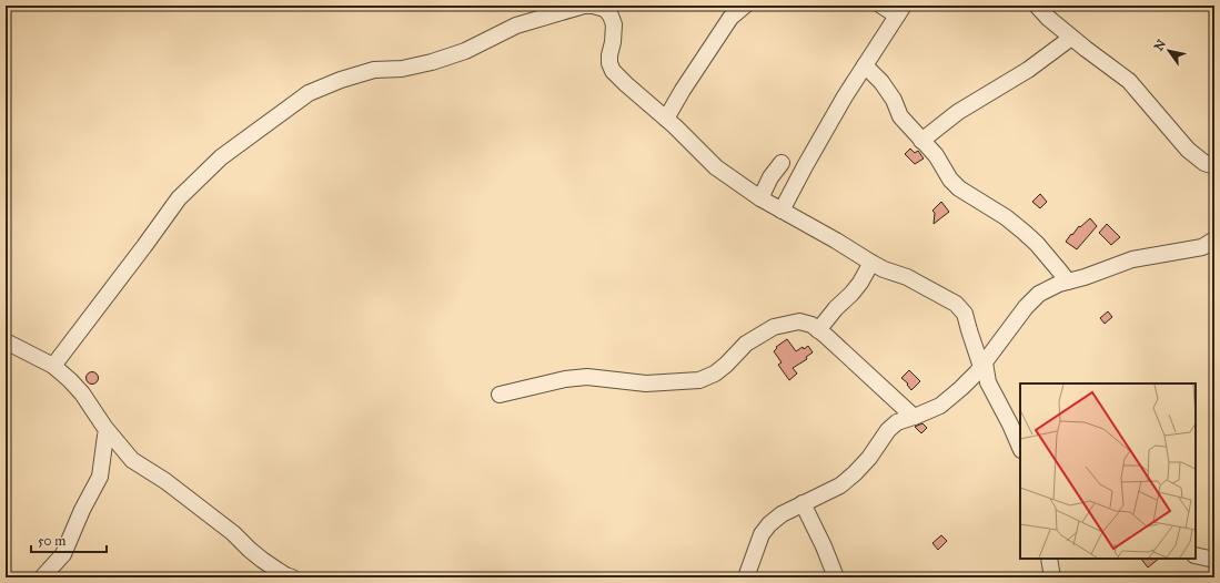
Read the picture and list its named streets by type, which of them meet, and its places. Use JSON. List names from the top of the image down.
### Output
{
  "scale_bar": "50 m",
  "north": "top left"
}
